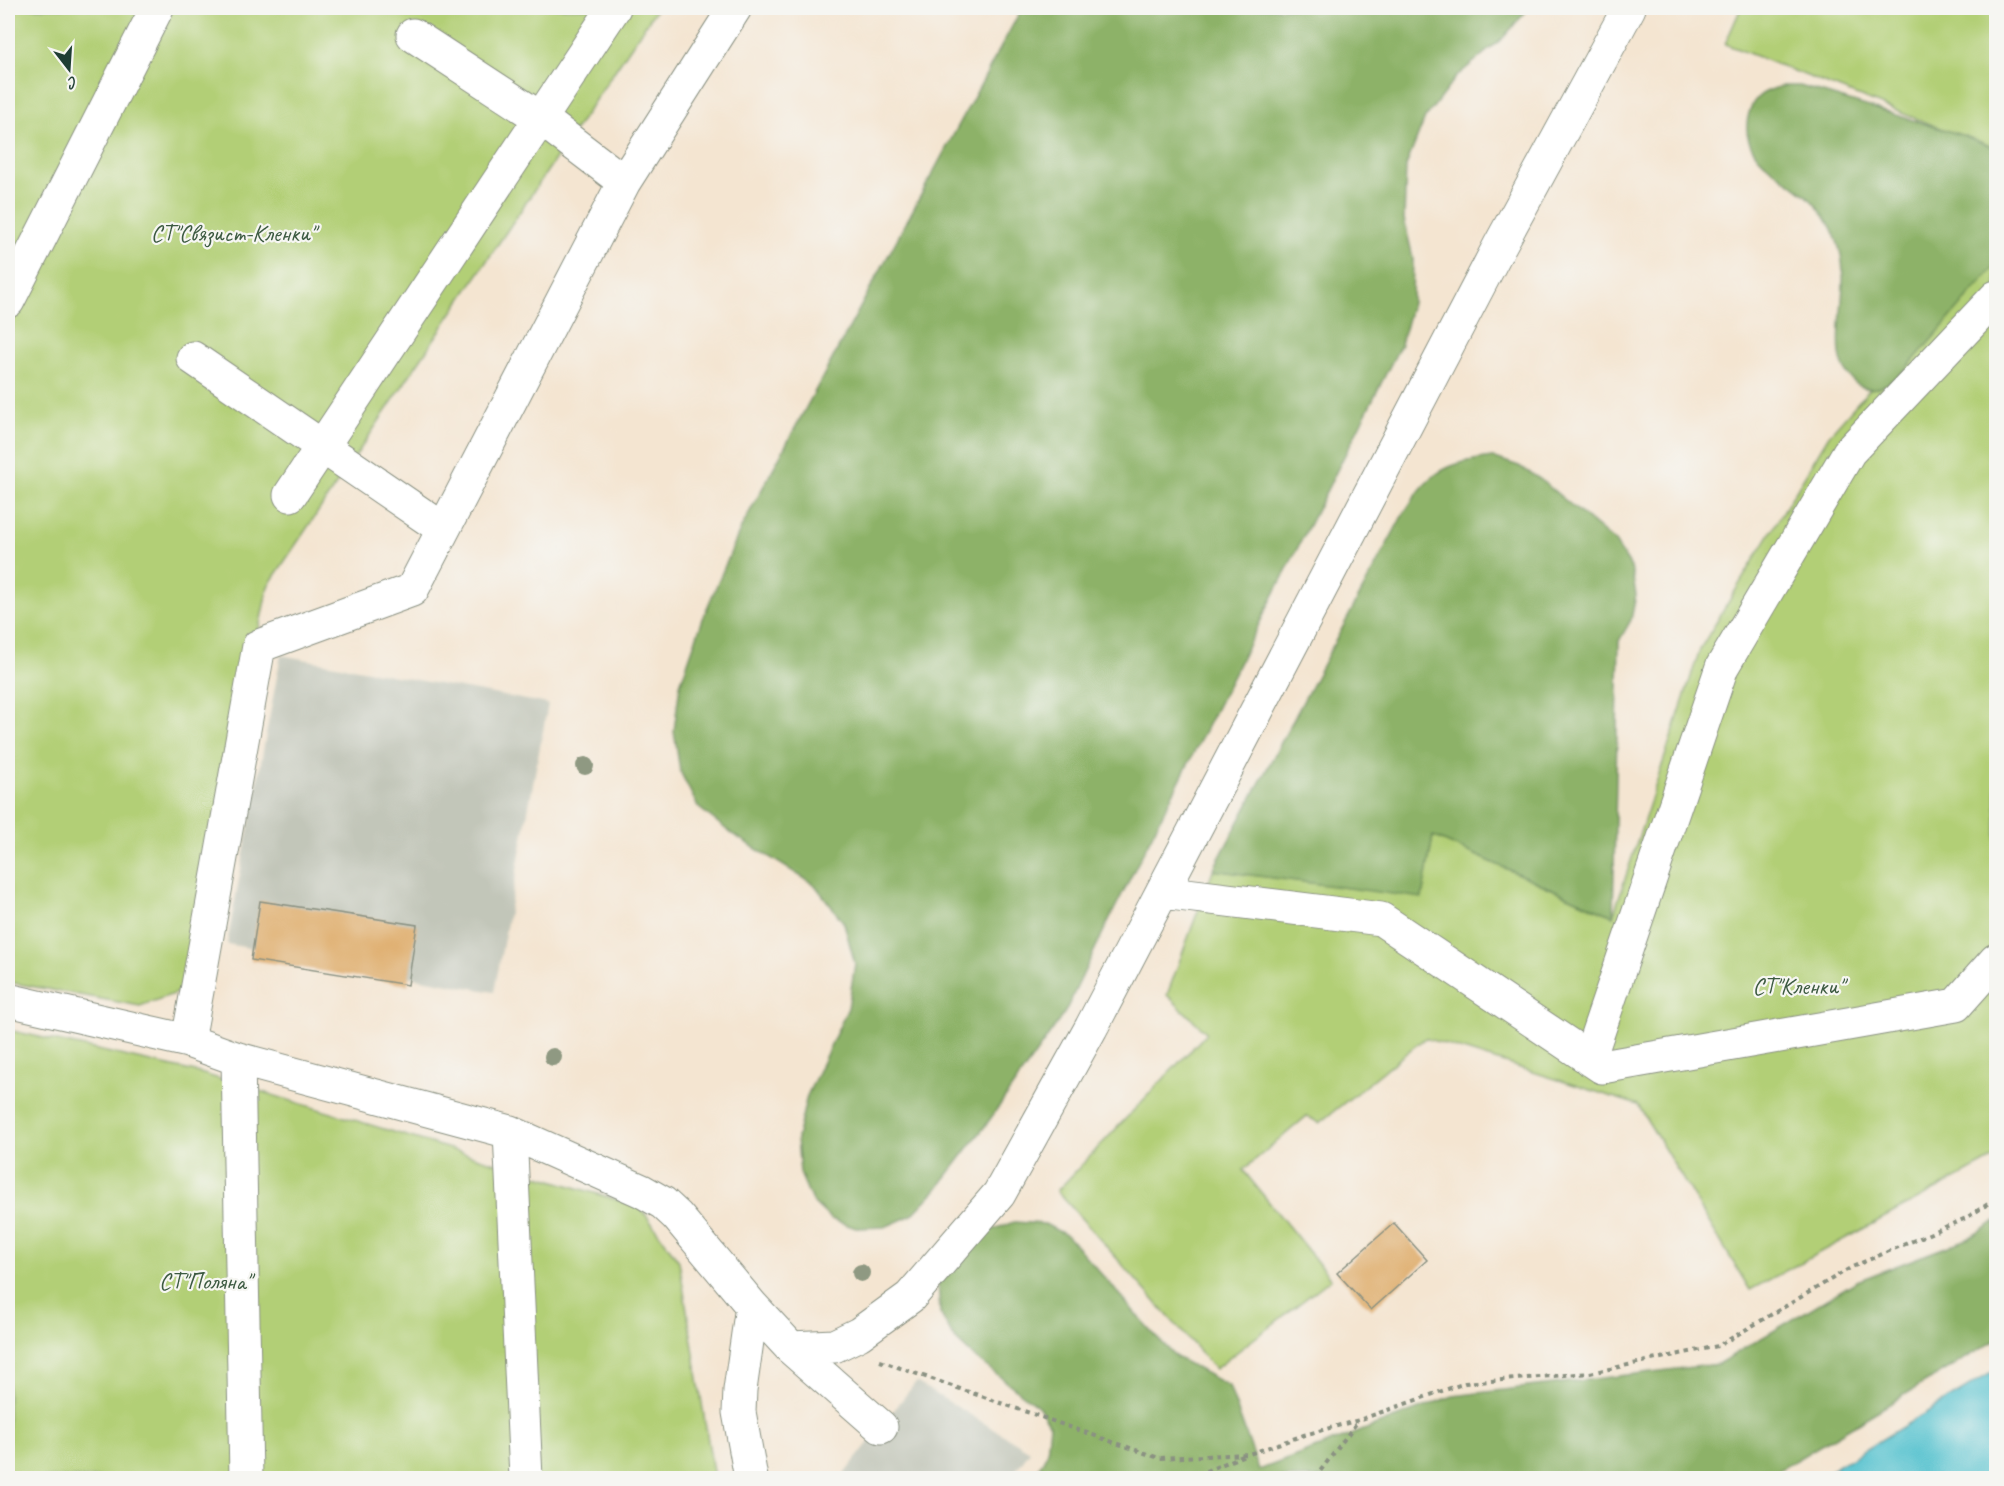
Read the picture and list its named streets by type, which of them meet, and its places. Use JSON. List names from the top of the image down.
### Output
{
  "parks": ["СТ\"Связист-Кленки\"", "СТ\"Кленки\"", "СТ\"Поляна\""],
  "north": "bottom"
}
